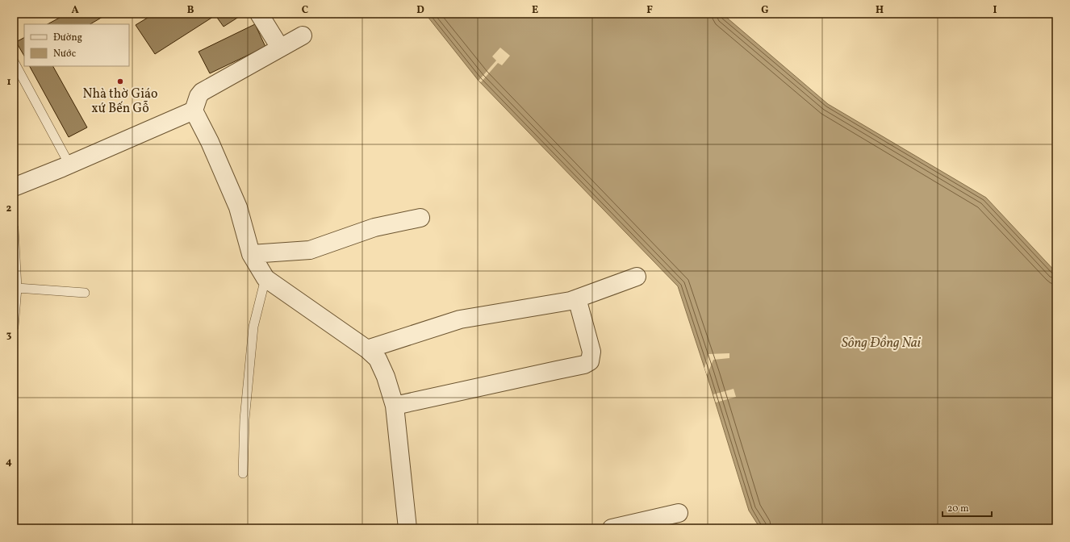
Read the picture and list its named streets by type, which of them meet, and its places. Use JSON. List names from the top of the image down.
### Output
{
  "water": ["Sông Đồng Nai"],
  "places": ["Nhà thờ Giáo xứ Bến Gỗ"],
  "legend": ["Đường", "Nước"],
  "scale_bar": "20 m",
  "grid": {
    "columns": [
      "A",
      "B",
      "C",
      "D",
      "E",
      "F",
      "G",
      "H",
      "I"
    ],
    "rows": [
      "1",
      "2",
      "3",
      "4"
    ]
  }
}
